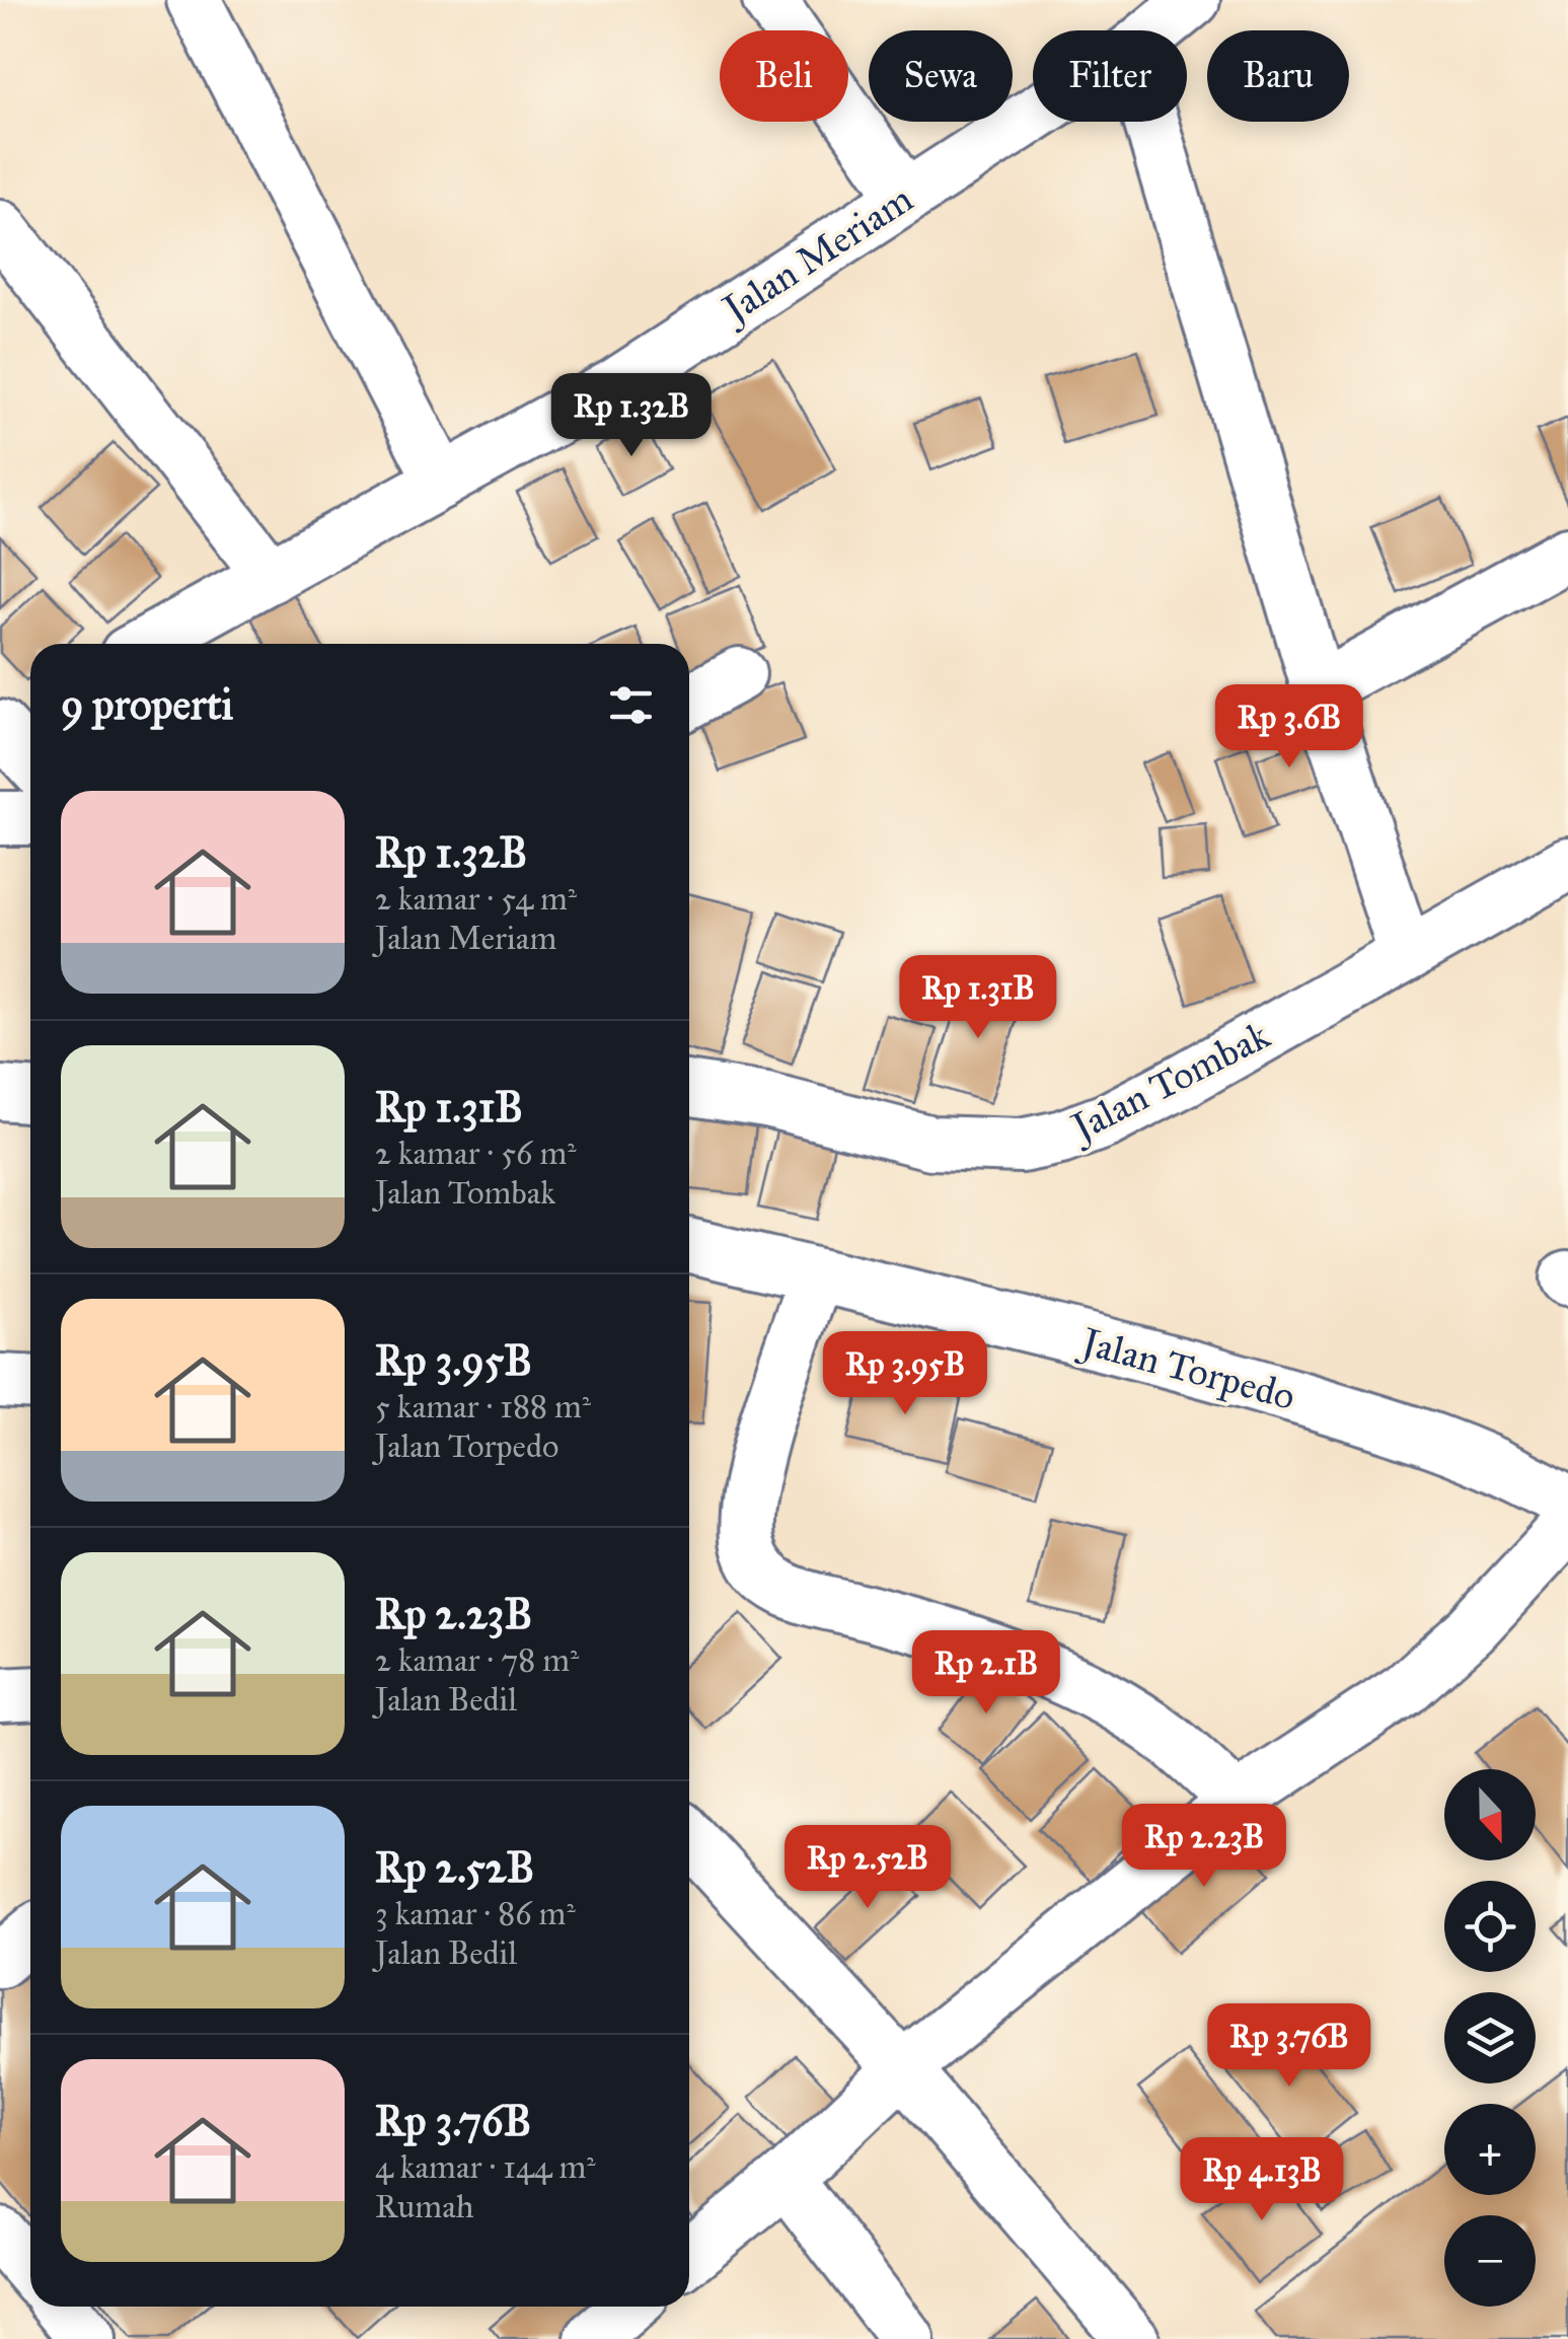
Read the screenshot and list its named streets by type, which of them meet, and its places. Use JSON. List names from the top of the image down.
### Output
{
  "streets": {
    "street": ["Jalan Meriam", "Jalan Tombak", "Jalan Torpedo"]
  },
  "north": "bottom",
  "page": {
    "chip": [
      "Beli",
      "Sewa",
      "Filter",
      "Baru"
    ],
    "price": [
      "Rp 1.32B",
      "Rp 3.6B",
      "Rp 1.31B",
      "Rp 3.95B",
      "Rp 2.1B",
      "Rp 2.23B",
      "Rp 2.52B",
      "Rp 3.76B",
      "Rp 4.13B"
    ],
    "heading": "9 properti",
    "list": [
      {
        "name": "Rp 1.32B",
        "note": "2 kamar · 54 m² · Jalan Meriam"
      },
      {
        "name": "Rp 1.31B",
        "note": "2 kamar · 56 m² · Jalan Tombak"
      },
      {
        "name": "Rp 3.95B",
        "note": "5 kamar · 188 m² · Jalan Torpedo"
      },
      {
        "name": "Rp 2.23B",
        "note": "2 kamar · 78 m² · Jalan Bedil"
      },
      {
        "name": "Rp 2.52B",
        "note": "3 kamar · 86 m² · Jalan Bedil"
      },
      {
        "name": "Rp 3.76B",
        "note": "4 kamar · 144 m² · Rumah"
      }
    ],
    "map_buttons": ["+", "−"]
  }
}
